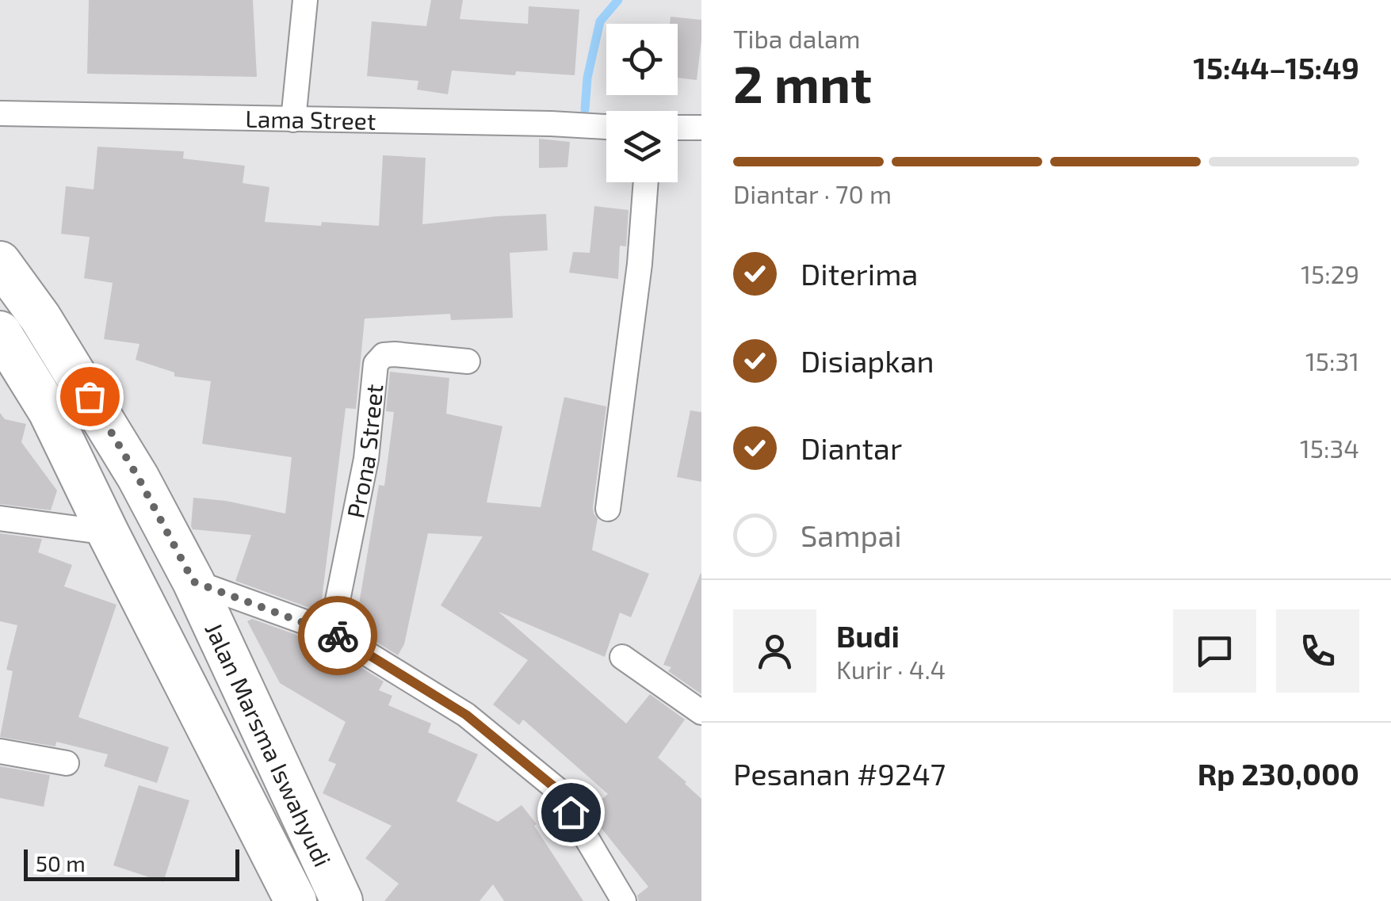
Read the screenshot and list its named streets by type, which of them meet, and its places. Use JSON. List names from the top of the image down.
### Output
{
  "streets": {
    "highway": ["Jalan Marsma Iswahyudi"],
    "street": ["Lama Street", "Prona Street"]
  },
  "scale_bar": "50 m",
  "page": {
    "heading": ["2 mnt", "Tiba dalam", "15:44–15:49"],
    "panel": [
      "Budi",
      "Kurir · 4.4",
      "Pesanan #9247",
      "Rp 230,000"
    ],
    "bar": "Diantar · 70 m",
    "list": [
      ["Diterima", "15:29"],
      ["Disiapkan", "15:31"],
      ["Diantar", "15:34"],
      "Sampai"
    ],
    "scale": "50 m"
  }
}
